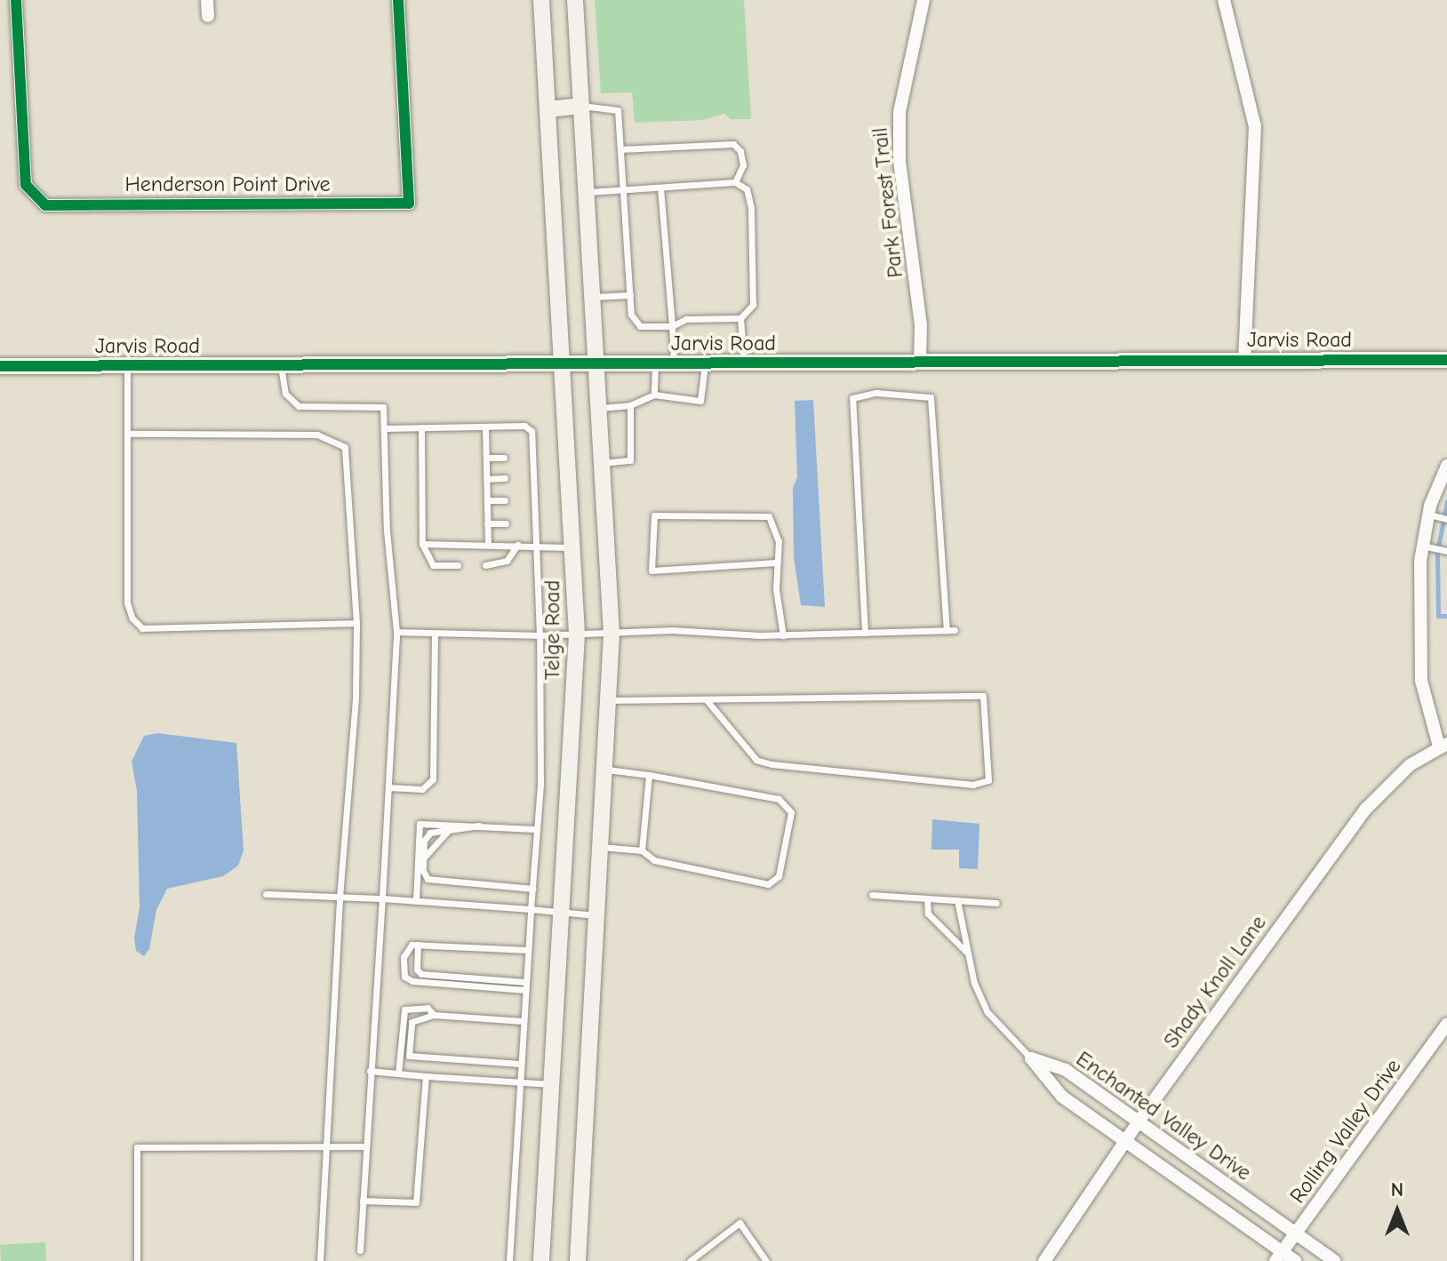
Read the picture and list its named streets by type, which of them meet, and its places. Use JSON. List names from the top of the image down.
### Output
{
  "streets": {
    "main road": ["Jarvis Road", "Telge Road"],
    "street": [
      "Henderson Point Drive",
      "Park Forest Trail",
      "Shady Knoll Lane",
      "Enchanted Valley Drive",
      "Rolling Valley Drive"
    ]
  },
  "crossings": [
    ["Park Forest Trail", "Jarvis Road"],
    ["Jarvis Road", "Telge Road"],
    ["Shady Knoll Lane", "Enchanted Valley Drive"],
    ["Enchanted Valley Drive", "Rolling Valley Drive"]
  ],
  "north": "top"
}
